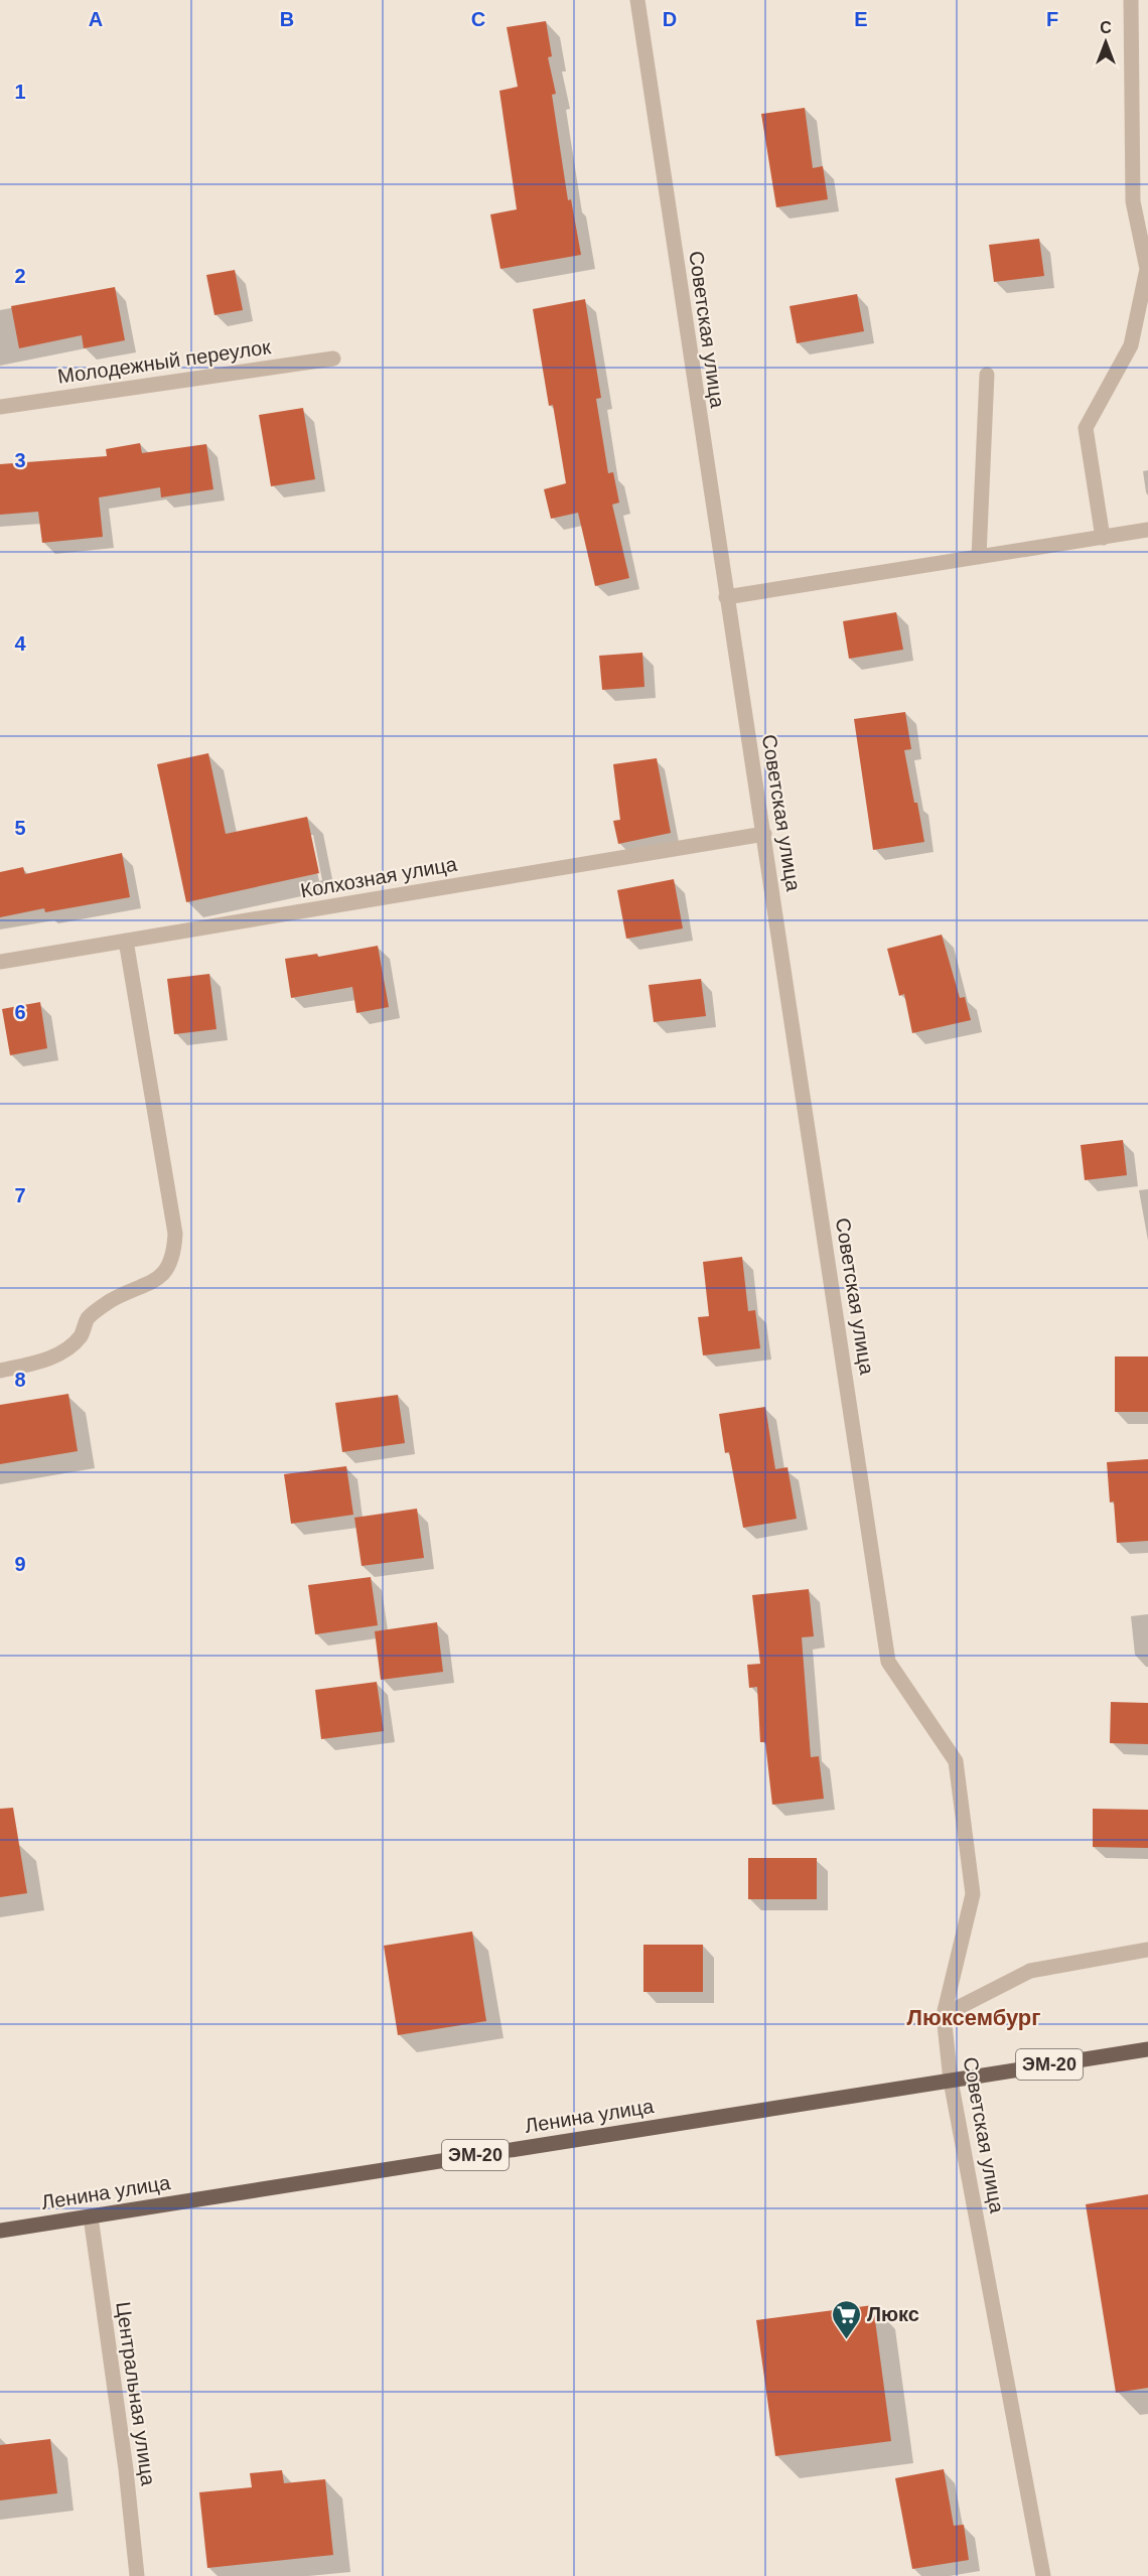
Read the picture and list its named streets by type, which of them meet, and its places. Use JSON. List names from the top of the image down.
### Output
{
  "streets": {
    "main road": ["ЭМ-20", "Ленина улица"],
    "street": [
      "Советская улица",
      "Молодежный переулок",
      "Колхозная улица",
      "Центральная улица"
    ]
  },
  "crossings": [
    ["Советская улица", "Колхозная улица"],
    ["Советская улица", "Ленина улица"],
    ["Ленина улица", "Центральная улица"]
  ],
  "districts": ["Люксембург"],
  "places": {
    "supermarket": ["Люкс"]
  },
  "north": "top",
  "grid": {
    "columns": [
      "A",
      "B",
      "C",
      "D",
      "E",
      "F"
    ],
    "rows": [
      "1",
      "2",
      "3",
      "4",
      "5",
      "6",
      "7",
      "8",
      "9"
    ]
  }
}
